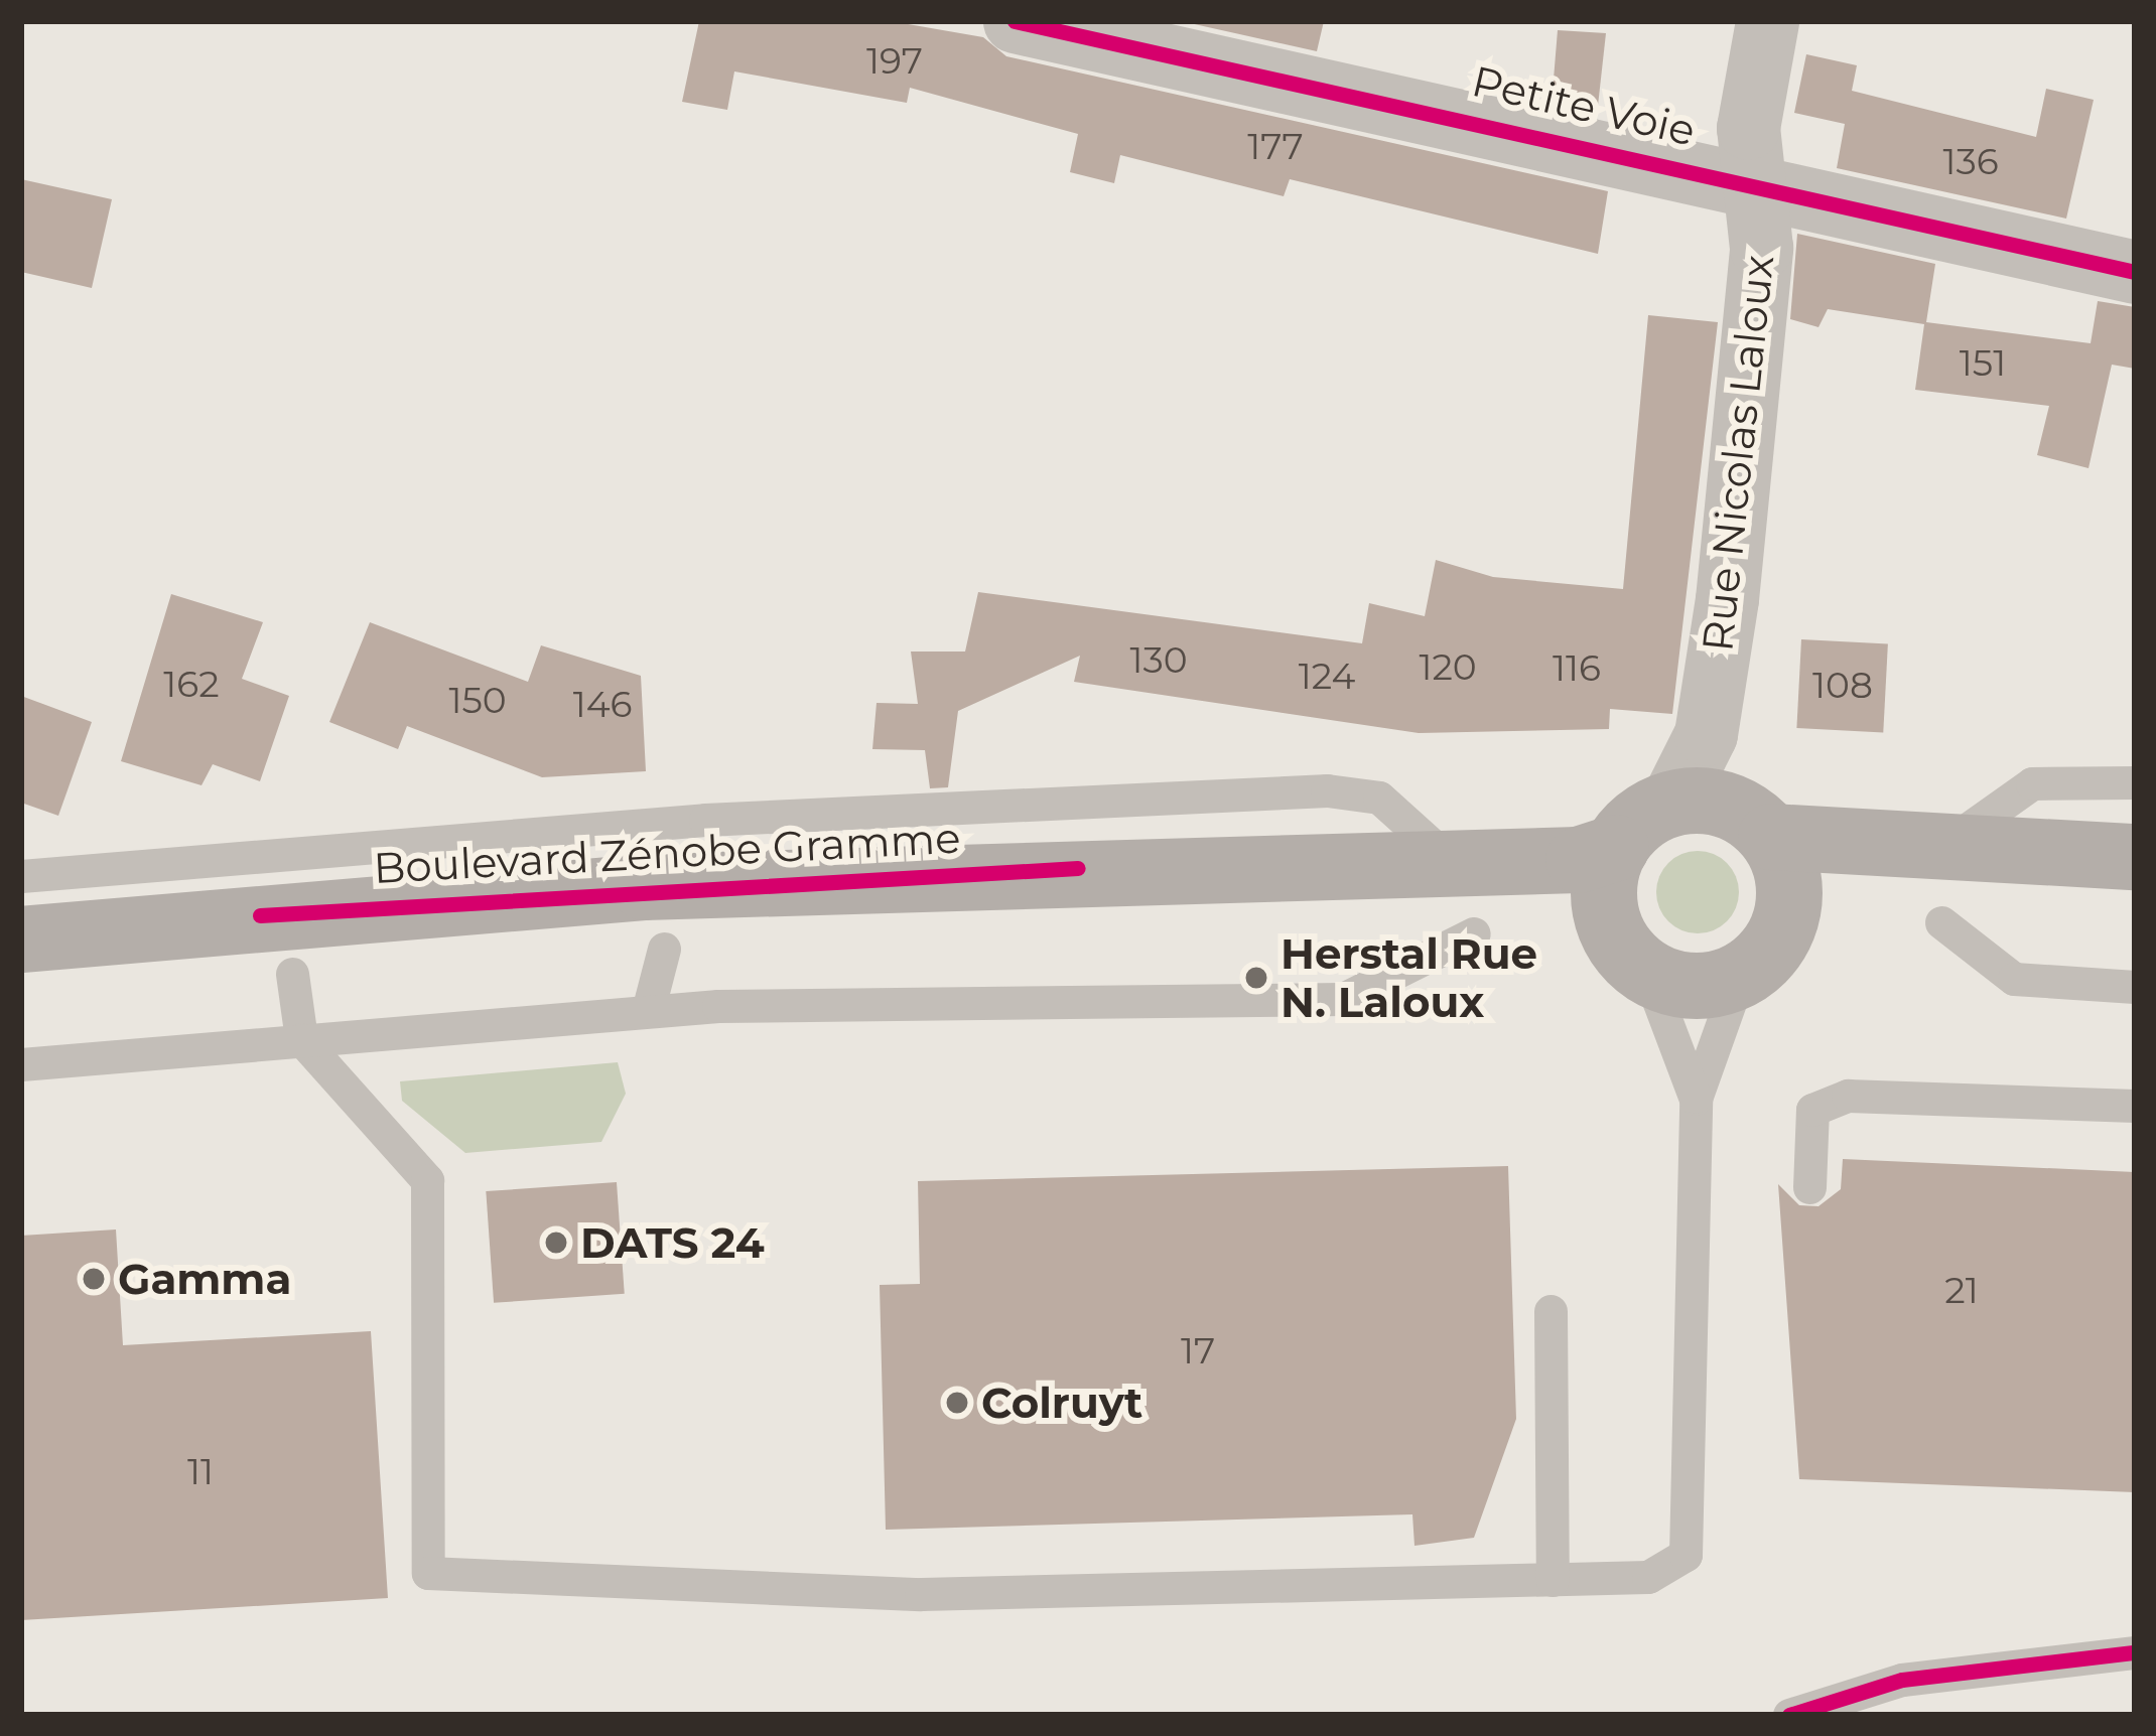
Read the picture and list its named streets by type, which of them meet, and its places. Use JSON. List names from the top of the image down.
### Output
{
  "streets": {
    "main road": ["Boulevard Zénobe Gramme"],
    "street": ["Petite Voie", "Rue Nicolas Laloux"]
  },
  "crossings": [
    ["Petite Voie", "Rue Nicolas Laloux"],
    ["Rue Nicolas Laloux", "Boulevard Zénobe Gramme"]
  ],
  "places": [
    "Herstal Rue N. Laloux",
    "DATS 24",
    "Gamma",
    "Colruyt"
  ],
  "house_numbers": [
    "197",
    "177",
    "136",
    "151",
    "130",
    "120",
    "116",
    "124",
    "162",
    "108",
    "150",
    "146",
    "21",
    "17",
    "11"
  ]
}
